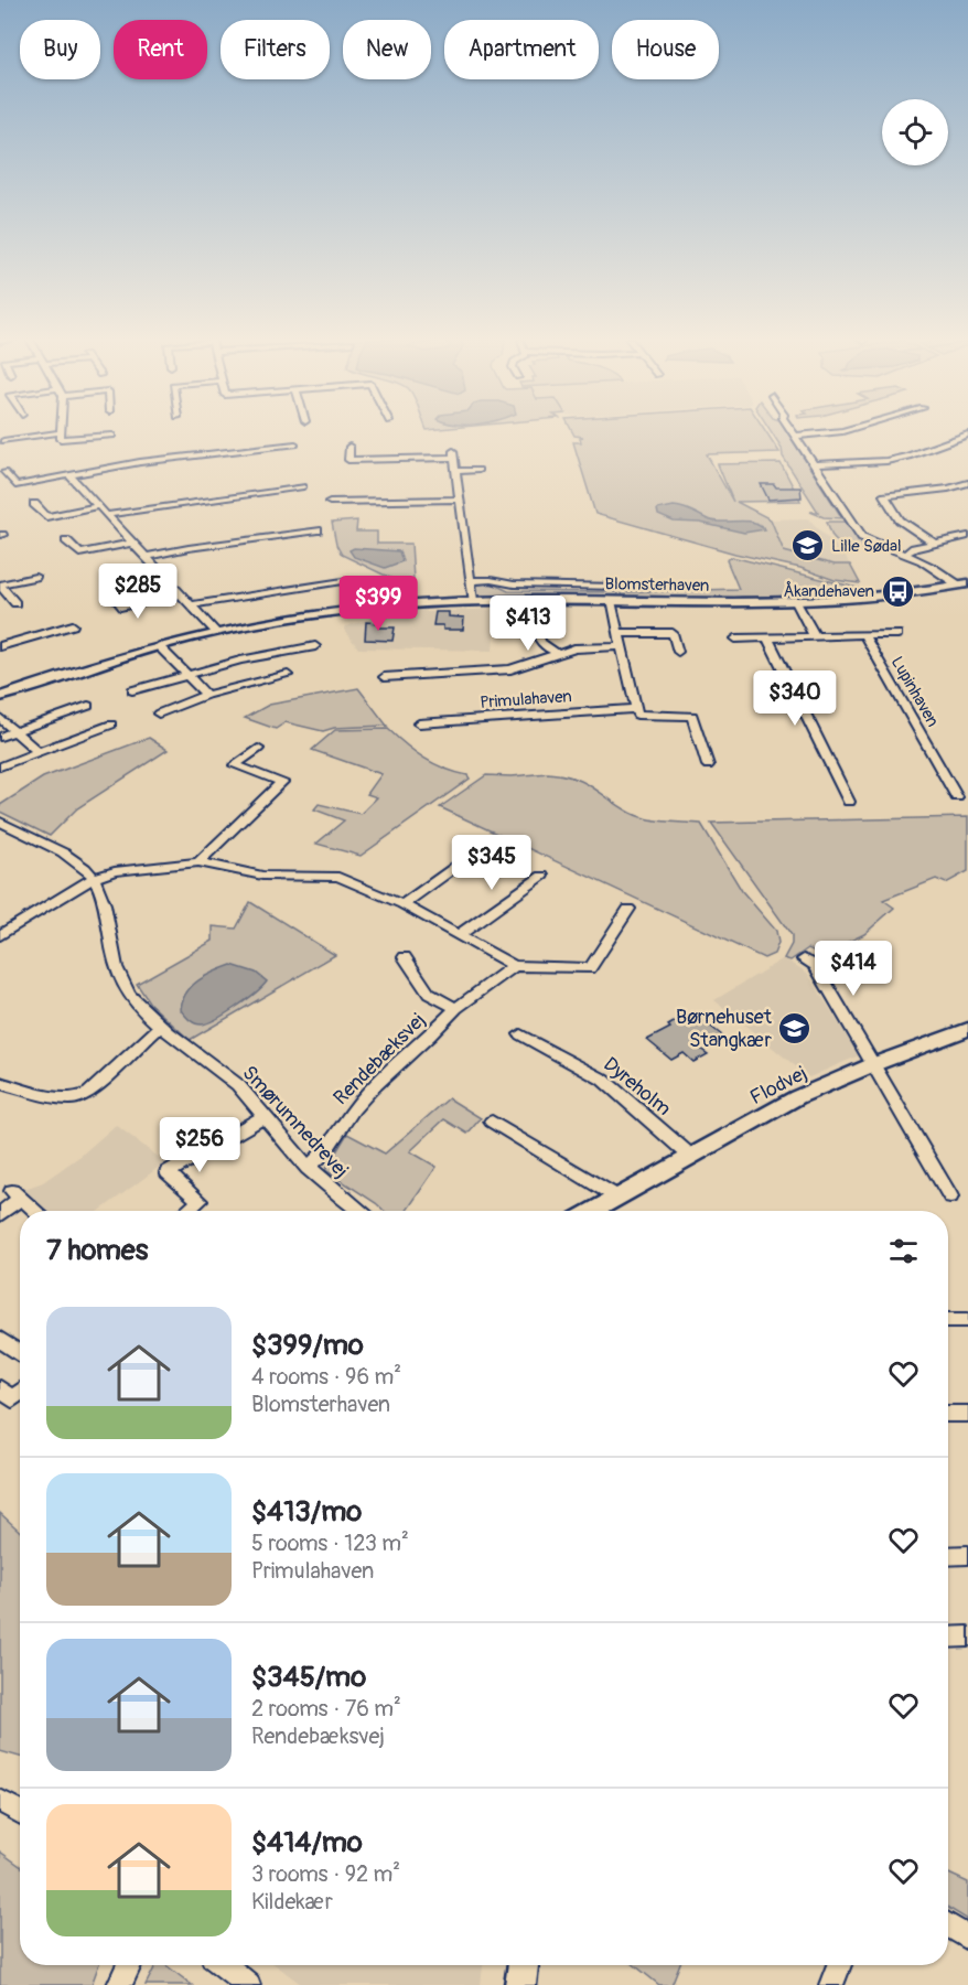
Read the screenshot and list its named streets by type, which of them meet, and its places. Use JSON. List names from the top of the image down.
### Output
{
  "streets": {
    "street": [
      "Blomsterhaven",
      "Lupinhaven",
      "Primulahaven",
      "Rendebæksvej",
      "Flodvej",
      "Dyreholm",
      "Smørumnedrevej"
    ]
  },
  "crossings": [
    ["Rendebæksvej", "Smørumnedrevej"],
    ["Flodvej", "Dyreholm"]
  ],
  "places": {
    "school or university": ["Lille Sødal", "Børnehuset Stangkær"],
    "bus stop": ["Åkandehaven"]
  },
  "page": {
    "chip": [
      "Buy",
      "Rent",
      "Filters",
      "New",
      "Apartment",
      "House"
    ],
    "price": [
      "$285",
      "$399",
      "$413",
      "$340",
      "$345",
      "$414",
      "$256"
    ],
    "heading": "7 homes",
    "list": [
      {
        "name": "$399/mo",
        "note": "4 rooms · 96 m² · Blomsterhaven"
      },
      {
        "name": "$413/mo",
        "note": "5 rooms · 123 m² · Primulahaven"
      },
      {
        "name": "$345/mo",
        "note": "2 rooms · 76 m² · Rendebæksvej"
      },
      {
        "name": "$414/mo",
        "note": "3 rooms · 92 m² · Kildekær"
      }
    ]
  }
}
